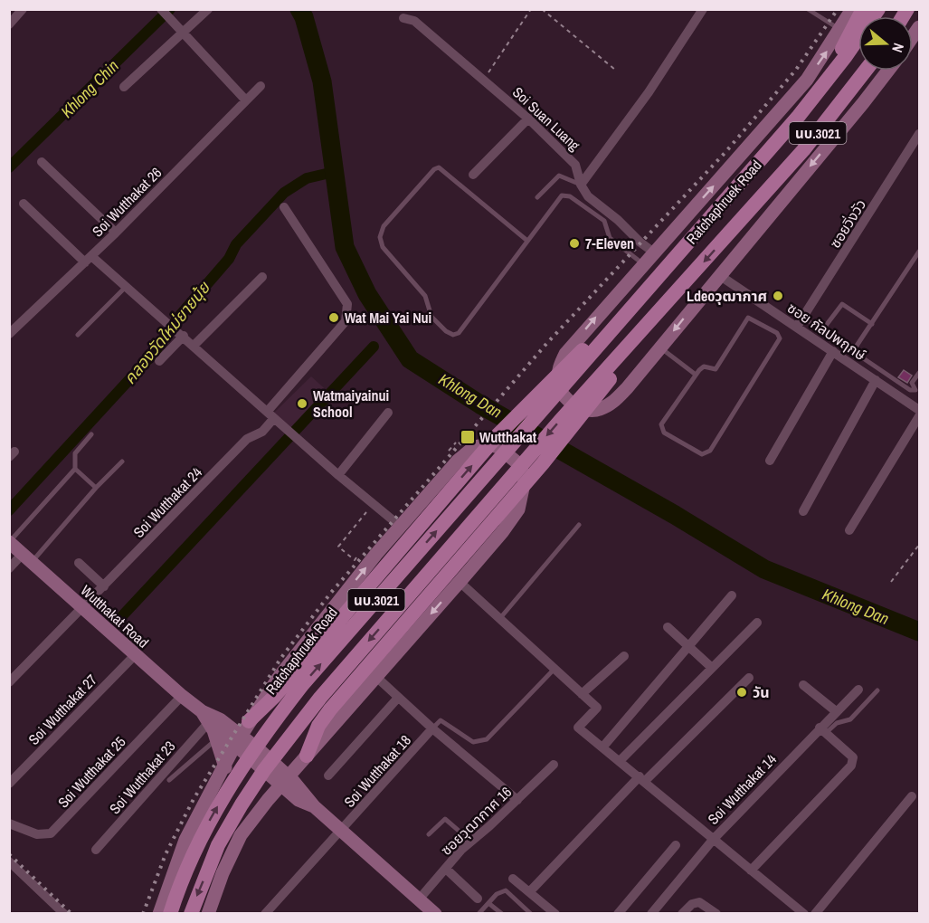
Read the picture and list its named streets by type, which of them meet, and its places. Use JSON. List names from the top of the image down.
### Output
{
  "streets": {
    "main road": ["นบ.3021", "Ratchaphruek Road", "Wutthakat Road"],
    "street": [
      "Soi Suan Luang",
      "Soi Wutthakat 26",
      "ซอยวิ่งวัว",
      "ซอย กัลปพฤกษ์",
      "Soi Wutthakat 24",
      "Soi Wutthakat 27",
      "Soi Wutthakat 18",
      "Soi Wutthakat 25",
      "Soi Wutthakat 23",
      "Soi Wutthakat 14",
      "ซอยวุฒากาศ 16"
    ]
  },
  "crossings": [
    ["Soi Suan Luang", "Ratchaphruek Road"],
    ["Ratchaphruek Road", "ซอย กัลปพฤกษ์"],
    ["Ratchaphruek Road", "Wutthakat Road"],
    ["ซอยวิ่งวัว", "ซอย กัลปพฤกษ์"],
    ["Soi Wutthakat 24", "Wutthakat Road"],
    ["Wutthakat Road", "Soi Wutthakat 27"],
    ["Wutthakat Road", "Soi Wutthakat 18"],
    ["Wutthakat Road", "Soi Wutthakat 25"],
    ["Wutthakat Road", "Soi Wutthakat 23"],
    ["Wutthakat Road", "ซอยวุฒากาศ 16"]
  ],
  "water": ["Khlong Chin", "คลองวัดใหม่ยายนุ้ย", "Khlong Dan"],
  "places": {
    "other": [
      "7-Eleven",
      "Ldeoวุฒากาศ",
      "Wat Mai Yai Nui",
      "Watmaiyainui School",
      "วัน"
    ],
    "transit": ["Wutthakat"]
  },
  "north": "right"
}
